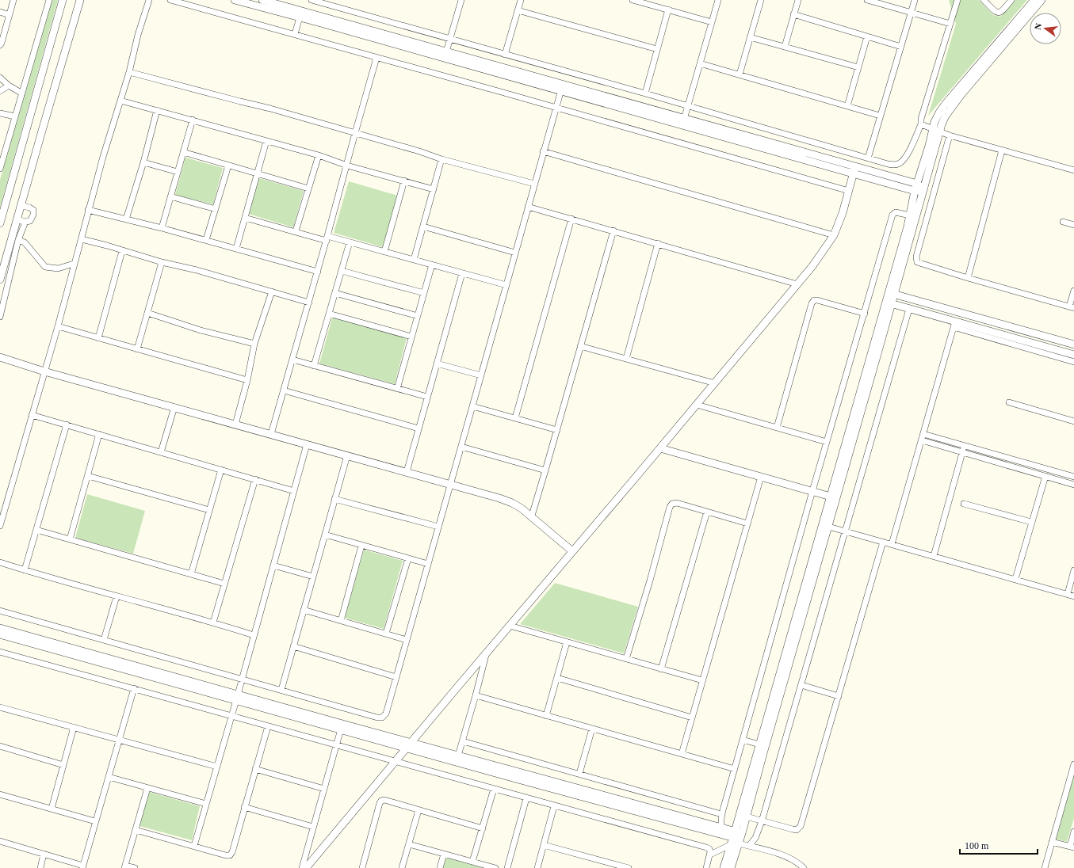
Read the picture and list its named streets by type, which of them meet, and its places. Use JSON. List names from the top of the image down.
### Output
{
  "scale_bar": "100 m",
  "north": "left"
}
